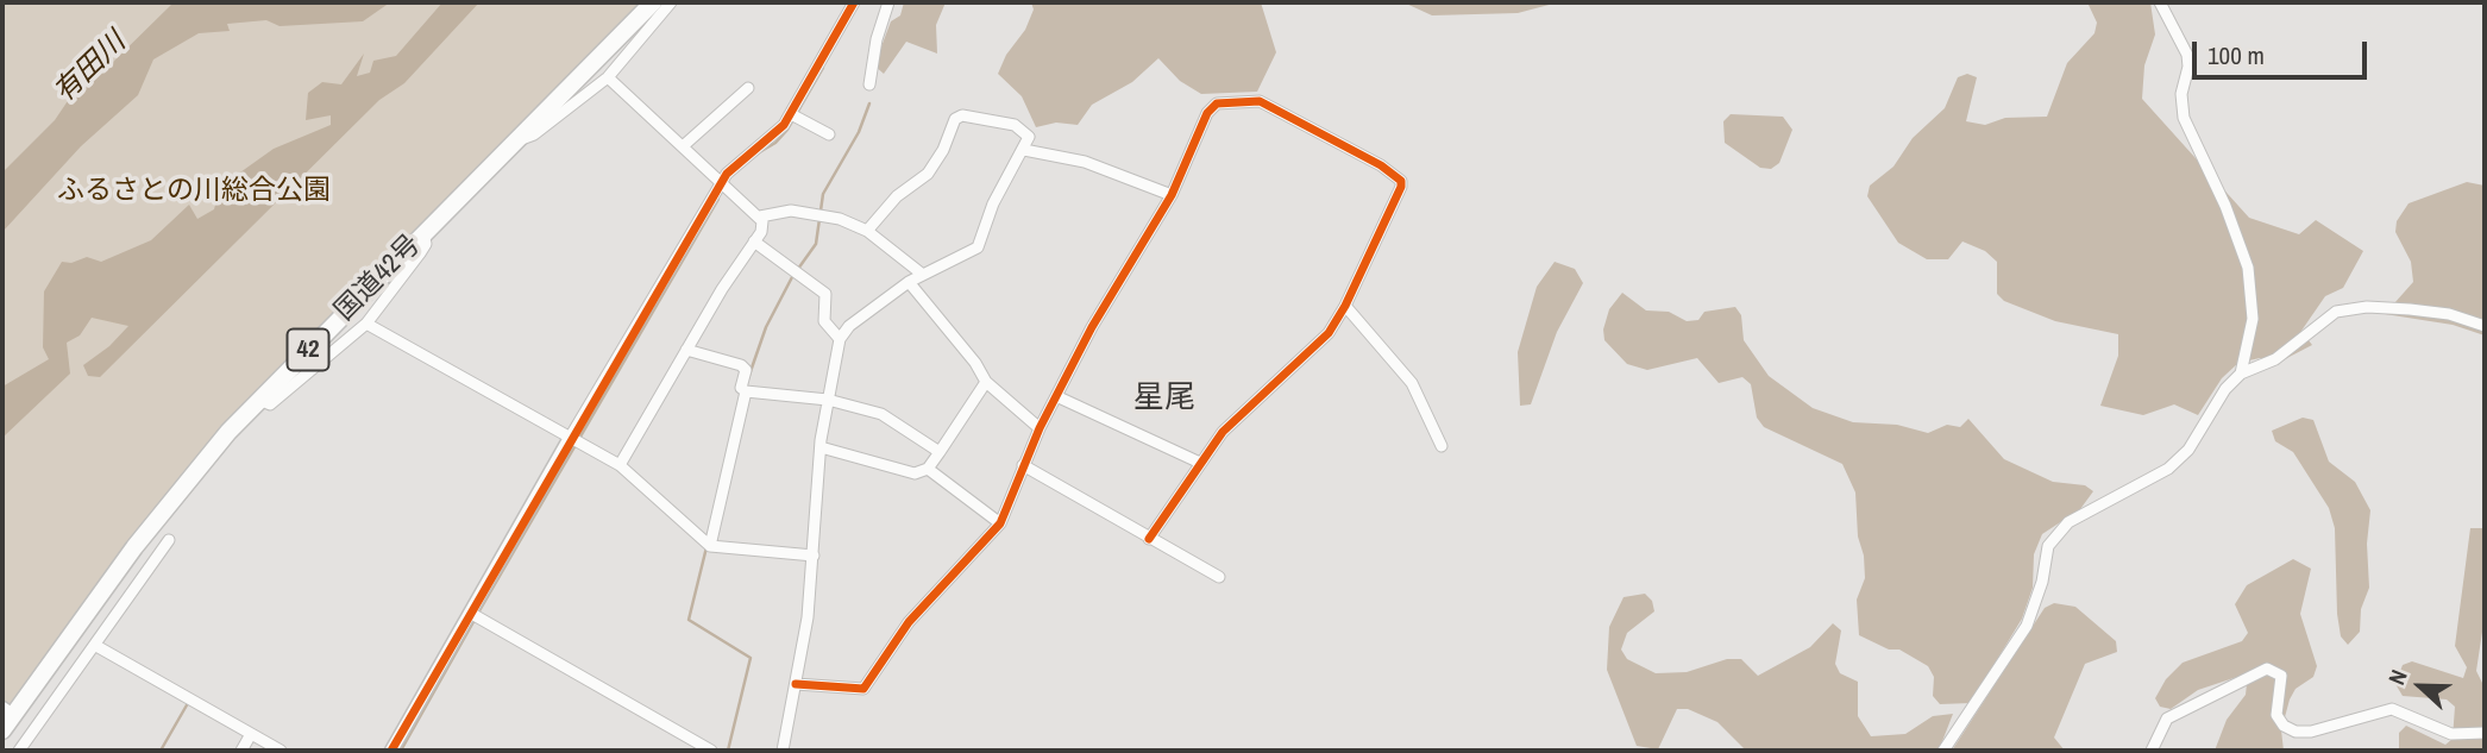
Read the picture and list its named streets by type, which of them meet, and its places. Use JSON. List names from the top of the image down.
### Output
{
  "streets": {
    "highway": ["国道42号", "42"]
  },
  "districts": ["星尾"],
  "water": ["有田川"],
  "parks": ["ふるさとの川総合公園"],
  "scale_bar": "100 m",
  "north": "left"
}
